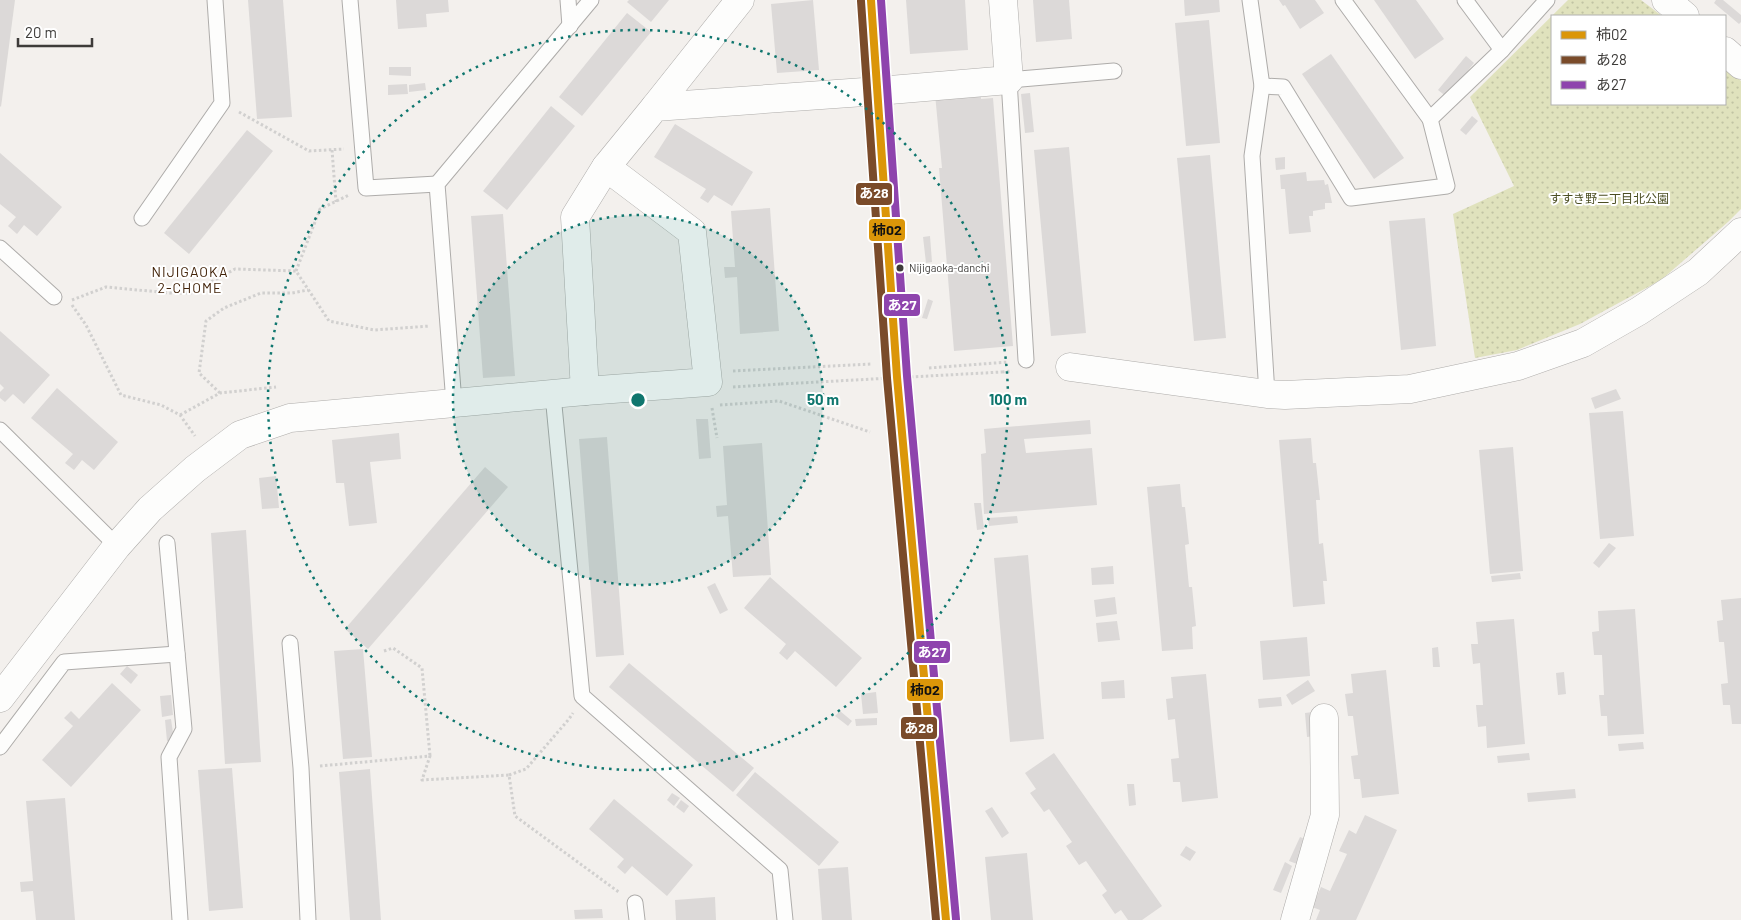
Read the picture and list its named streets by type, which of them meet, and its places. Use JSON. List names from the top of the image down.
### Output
{
  "districts": ["NIJIGAOKA 2-CHOME"],
  "parks": ["すすき野二丁目北公園"],
  "places": ["Nijigaoka-danchi"],
  "lines": ["transit line 柿02", "transit line あ27", "transit line あ28"],
  "legend": ["柿02", "あ28", "あ27"],
  "scale_bar": "20 m",
  "rings": ["50 m", "100 m"]
}
